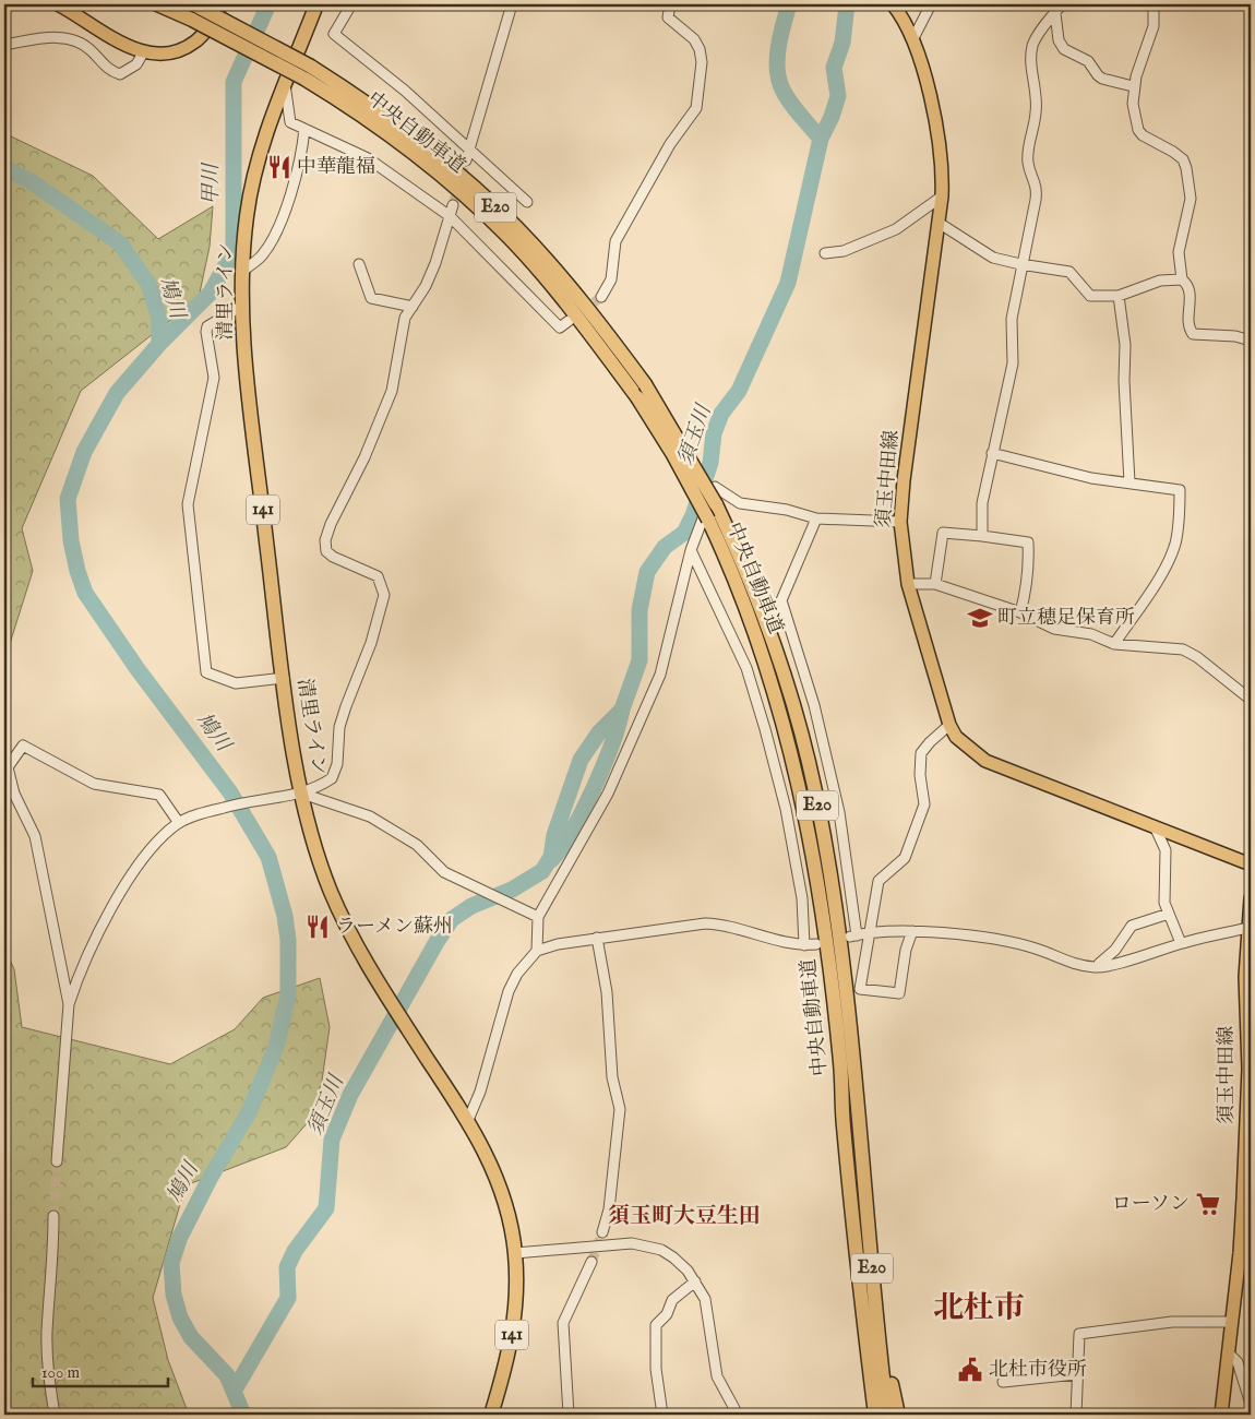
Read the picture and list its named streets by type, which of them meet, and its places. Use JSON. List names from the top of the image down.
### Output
{
  "streets": {
    "highway": [
      "中央自動車道",
      "E20",
      "清里ライン",
      "141"
    ],
    "main road": ["須玉中田線"]
  },
  "districts": ["須玉町大豆生田", "北杜市"],
  "water": ["甲川", "鳩川", "須玉川"],
  "places": {
    "restaurant": ["中華龍福", "ラーメン蘇州"],
    "school or university": ["町立穂足保育所"],
    "supermarket": ["ローソン"],
    "public building": ["北杜市役所"]
  },
  "scale_bar": "100 m"
}
